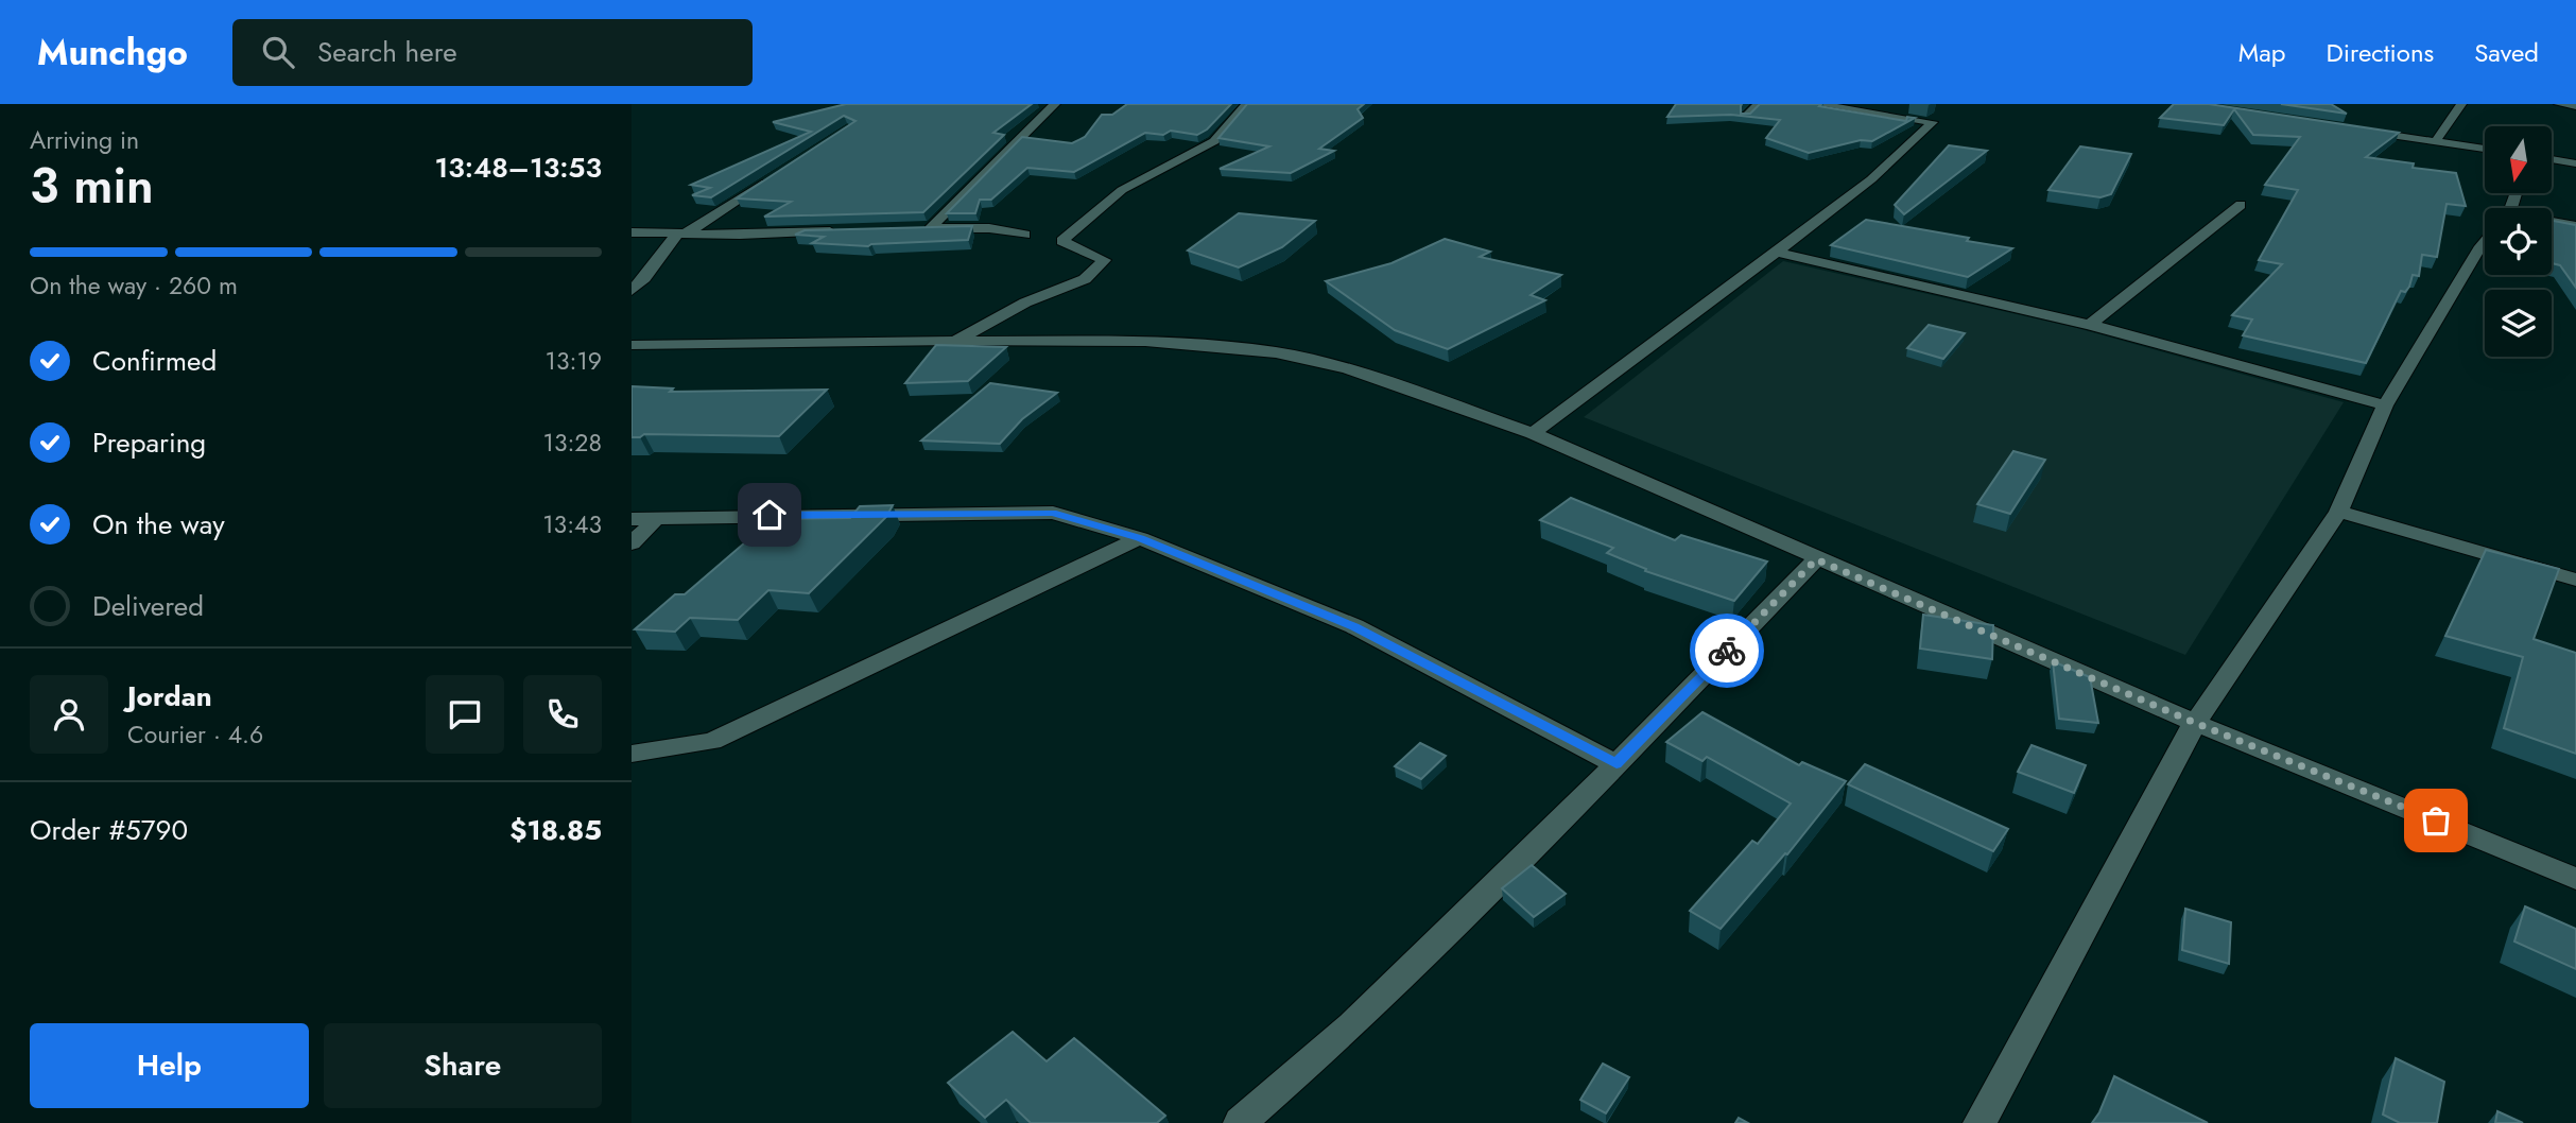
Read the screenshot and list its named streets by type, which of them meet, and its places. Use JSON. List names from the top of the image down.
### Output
{
  "north": "bottom",
  "page": {
    "header": "Munchgo",
    "search": "Search here",
    "nav": ["Map", "Directions", "Saved"],
    "heading": ["3 min", "Arriving in", "13:48–13:53"],
    "panel": [
      "Jordan",
      "Courier · 4.6",
      "Order #5790",
      "$18.85"
    ],
    "bar": "On the way · 260 m",
    "list": [
      ["Confirmed", "13:19"],
      ["Preparing", "13:28"],
      ["On the way", "13:43"],
      "Delivered"
    ],
    "buttons": ["Help", "Share"]
  }
}
